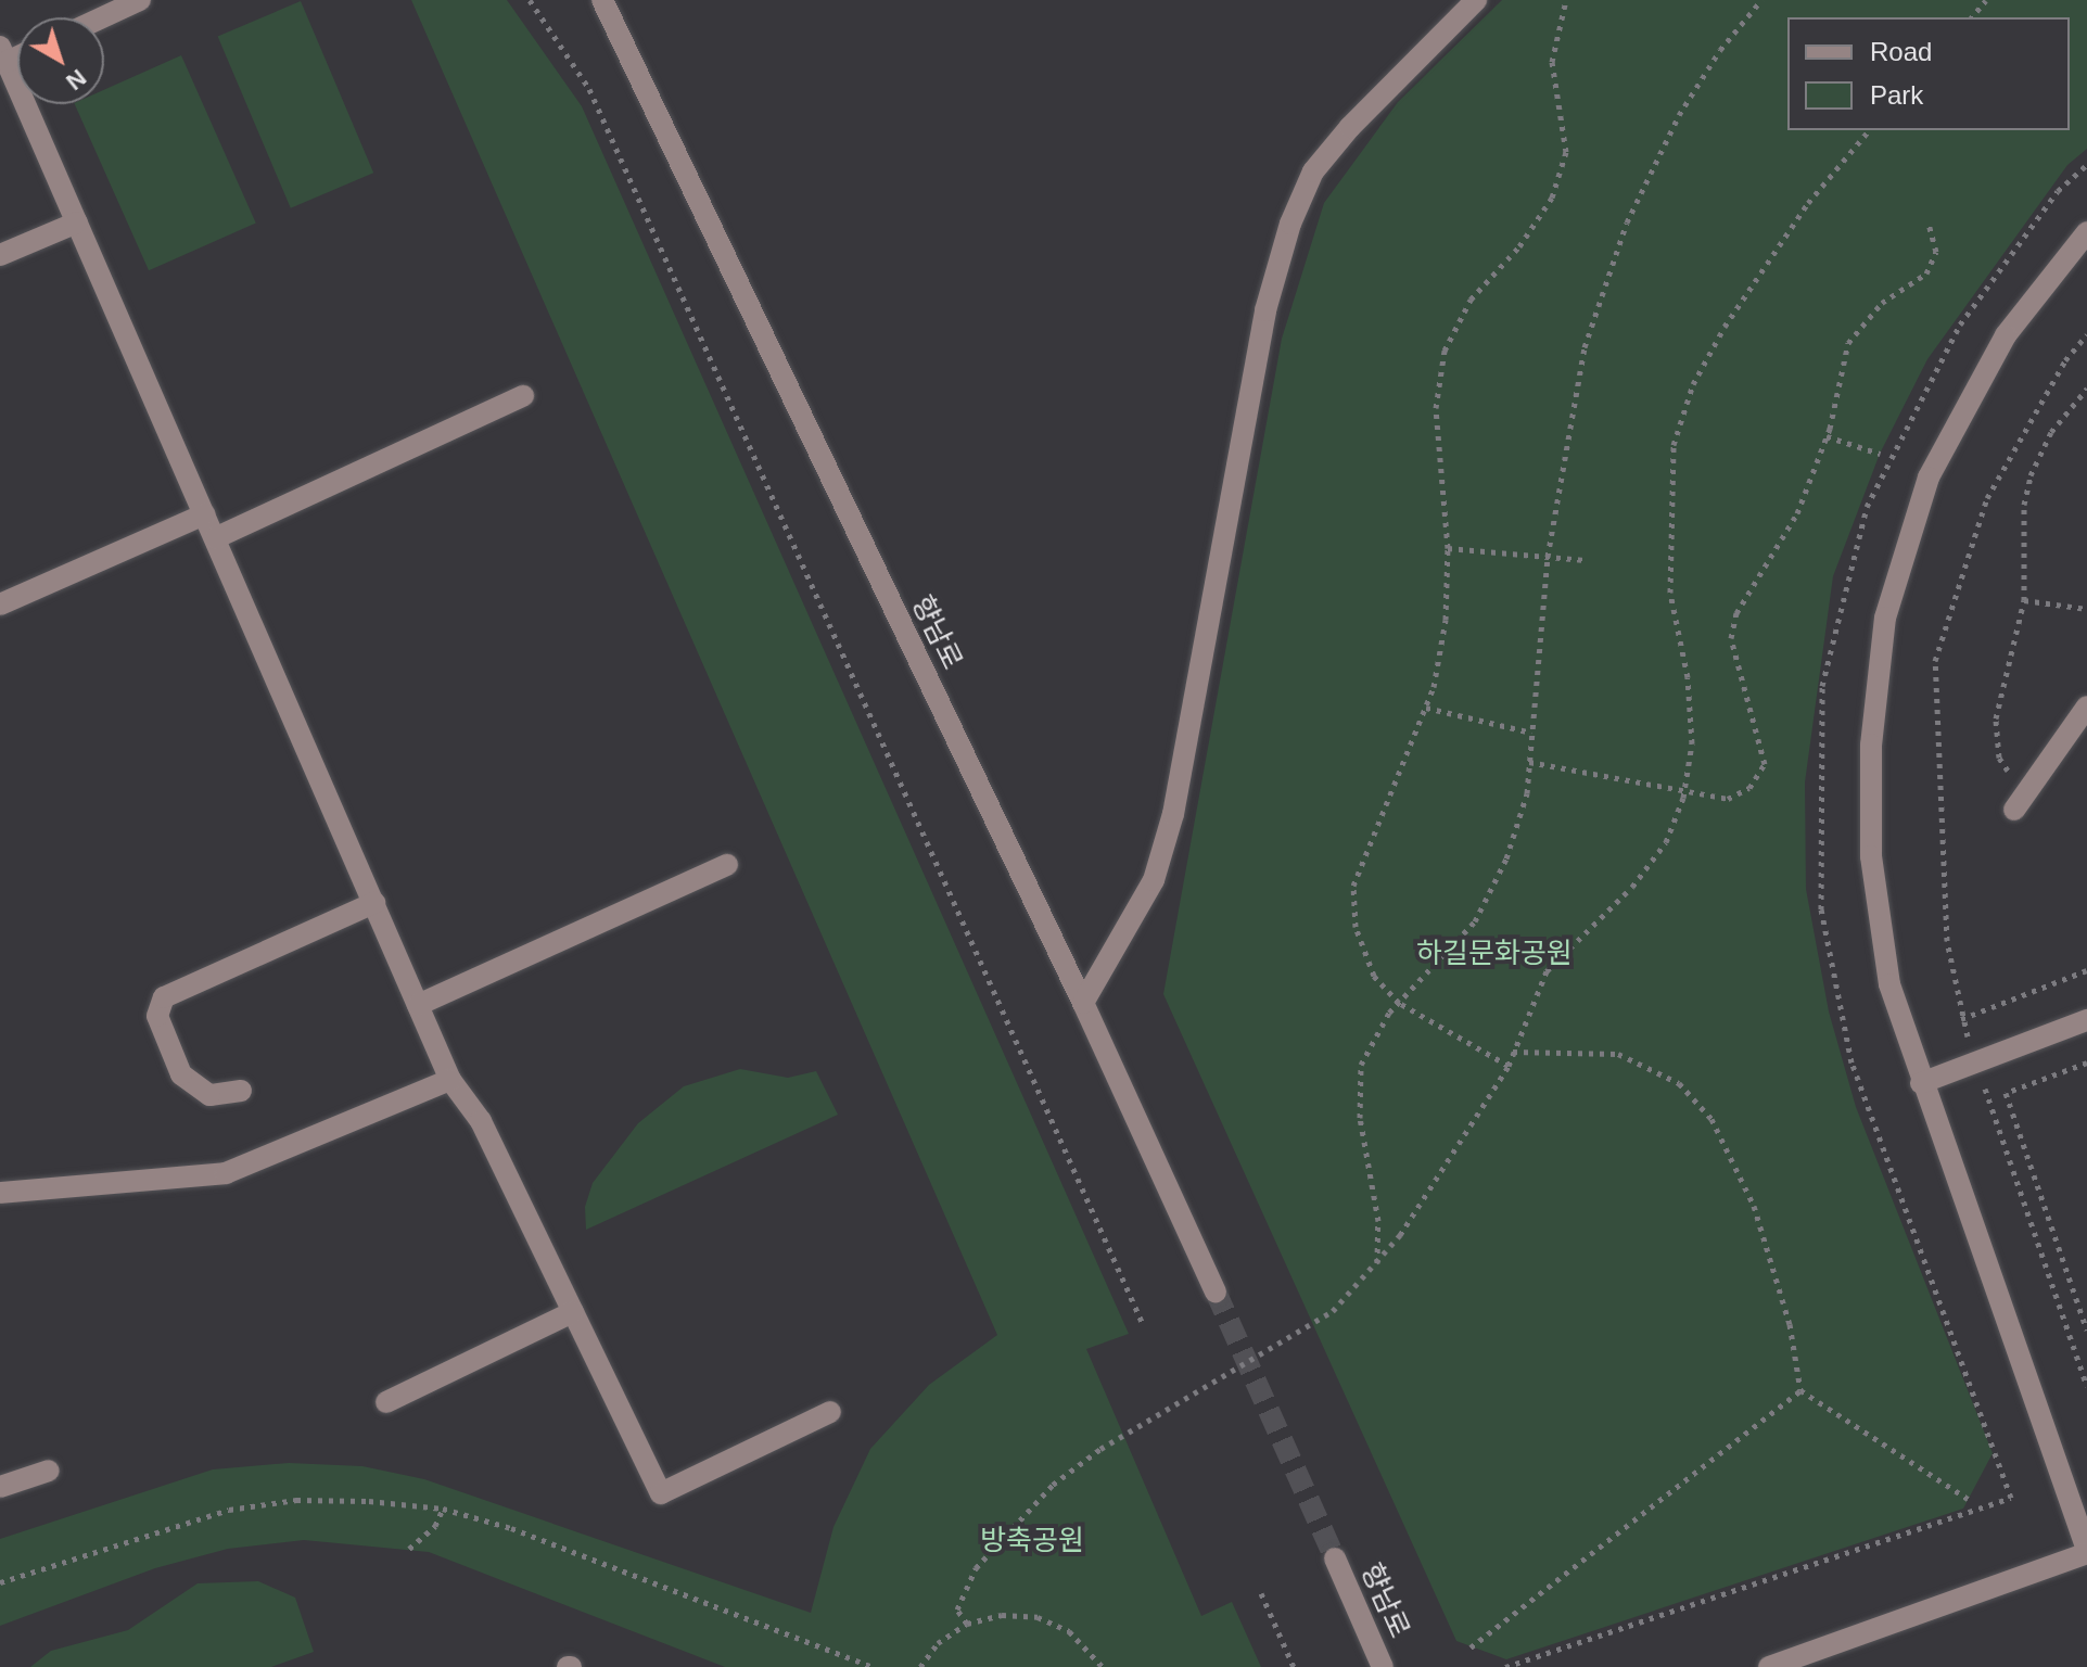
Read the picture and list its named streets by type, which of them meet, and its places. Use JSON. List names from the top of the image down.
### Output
{
  "streets": {
    "street": ["향남로"]
  },
  "parks": ["하길문화공원", "방축공원"],
  "legend": ["Road", "Park"],
  "north": "bottom right"
}
